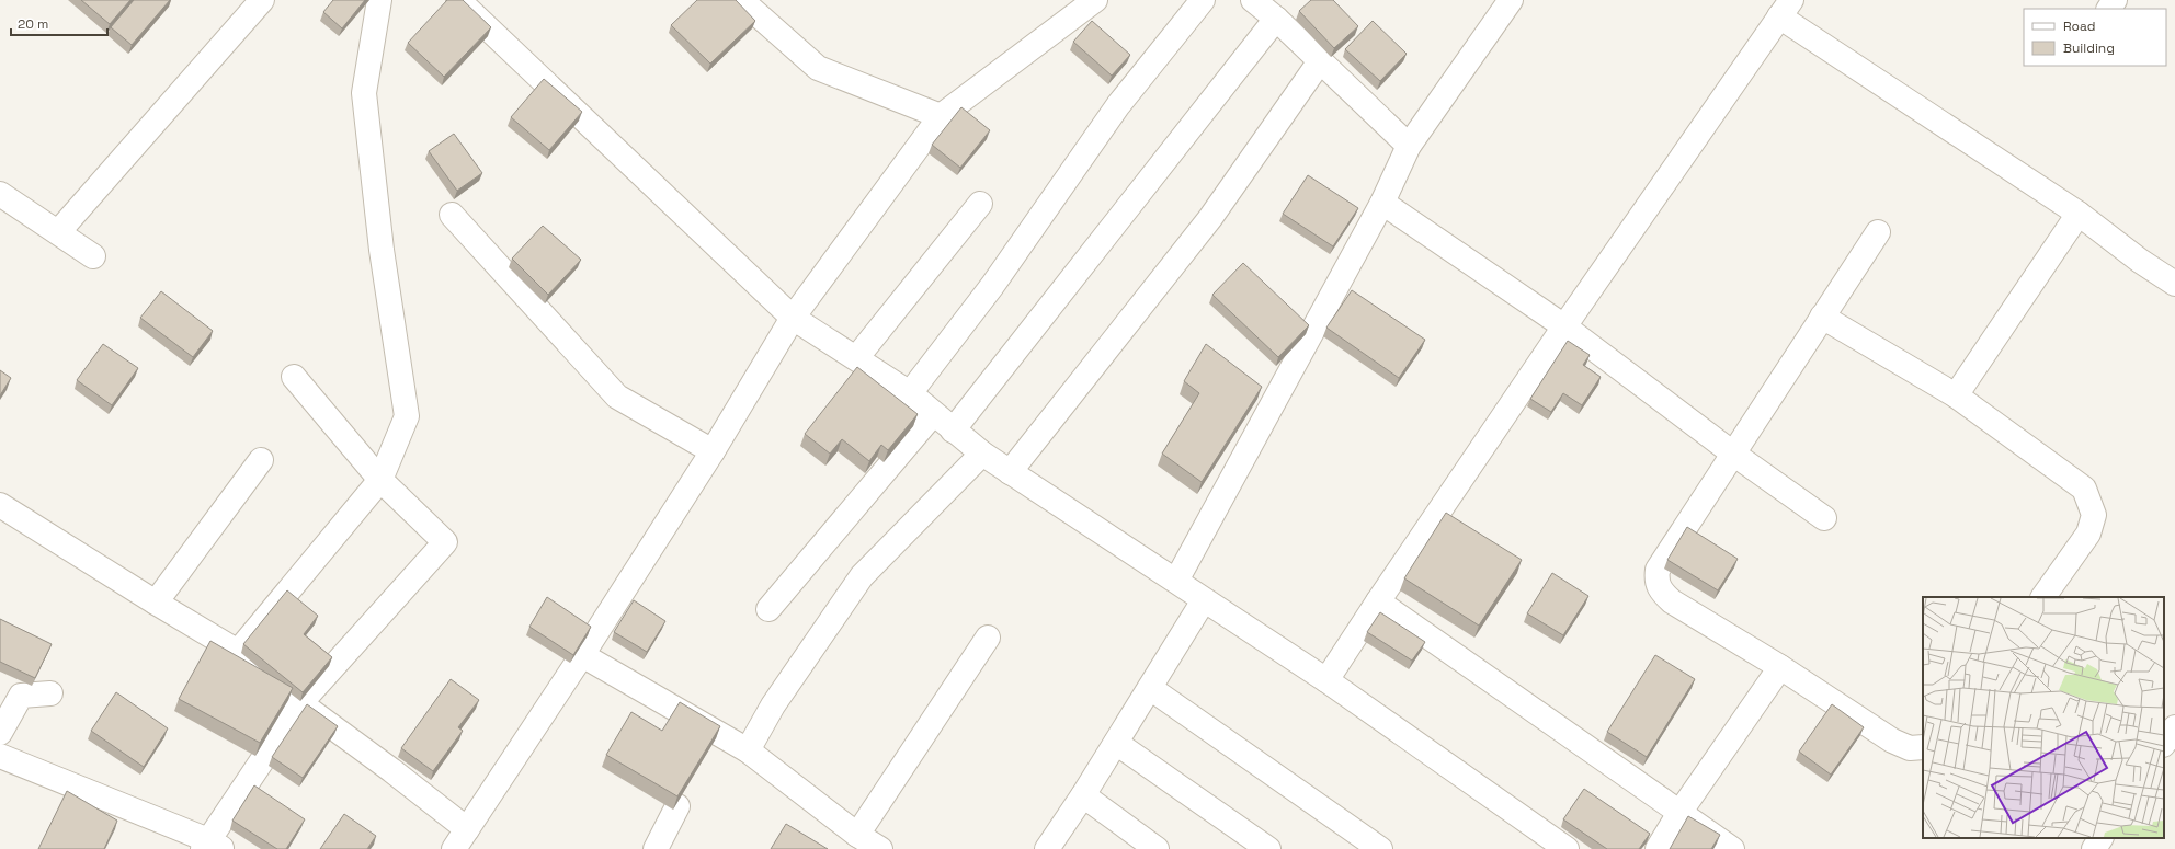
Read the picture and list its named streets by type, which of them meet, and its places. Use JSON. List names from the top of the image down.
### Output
{
  "legend": ["Road", "Building"],
  "scale_bar": "20 m"
}
